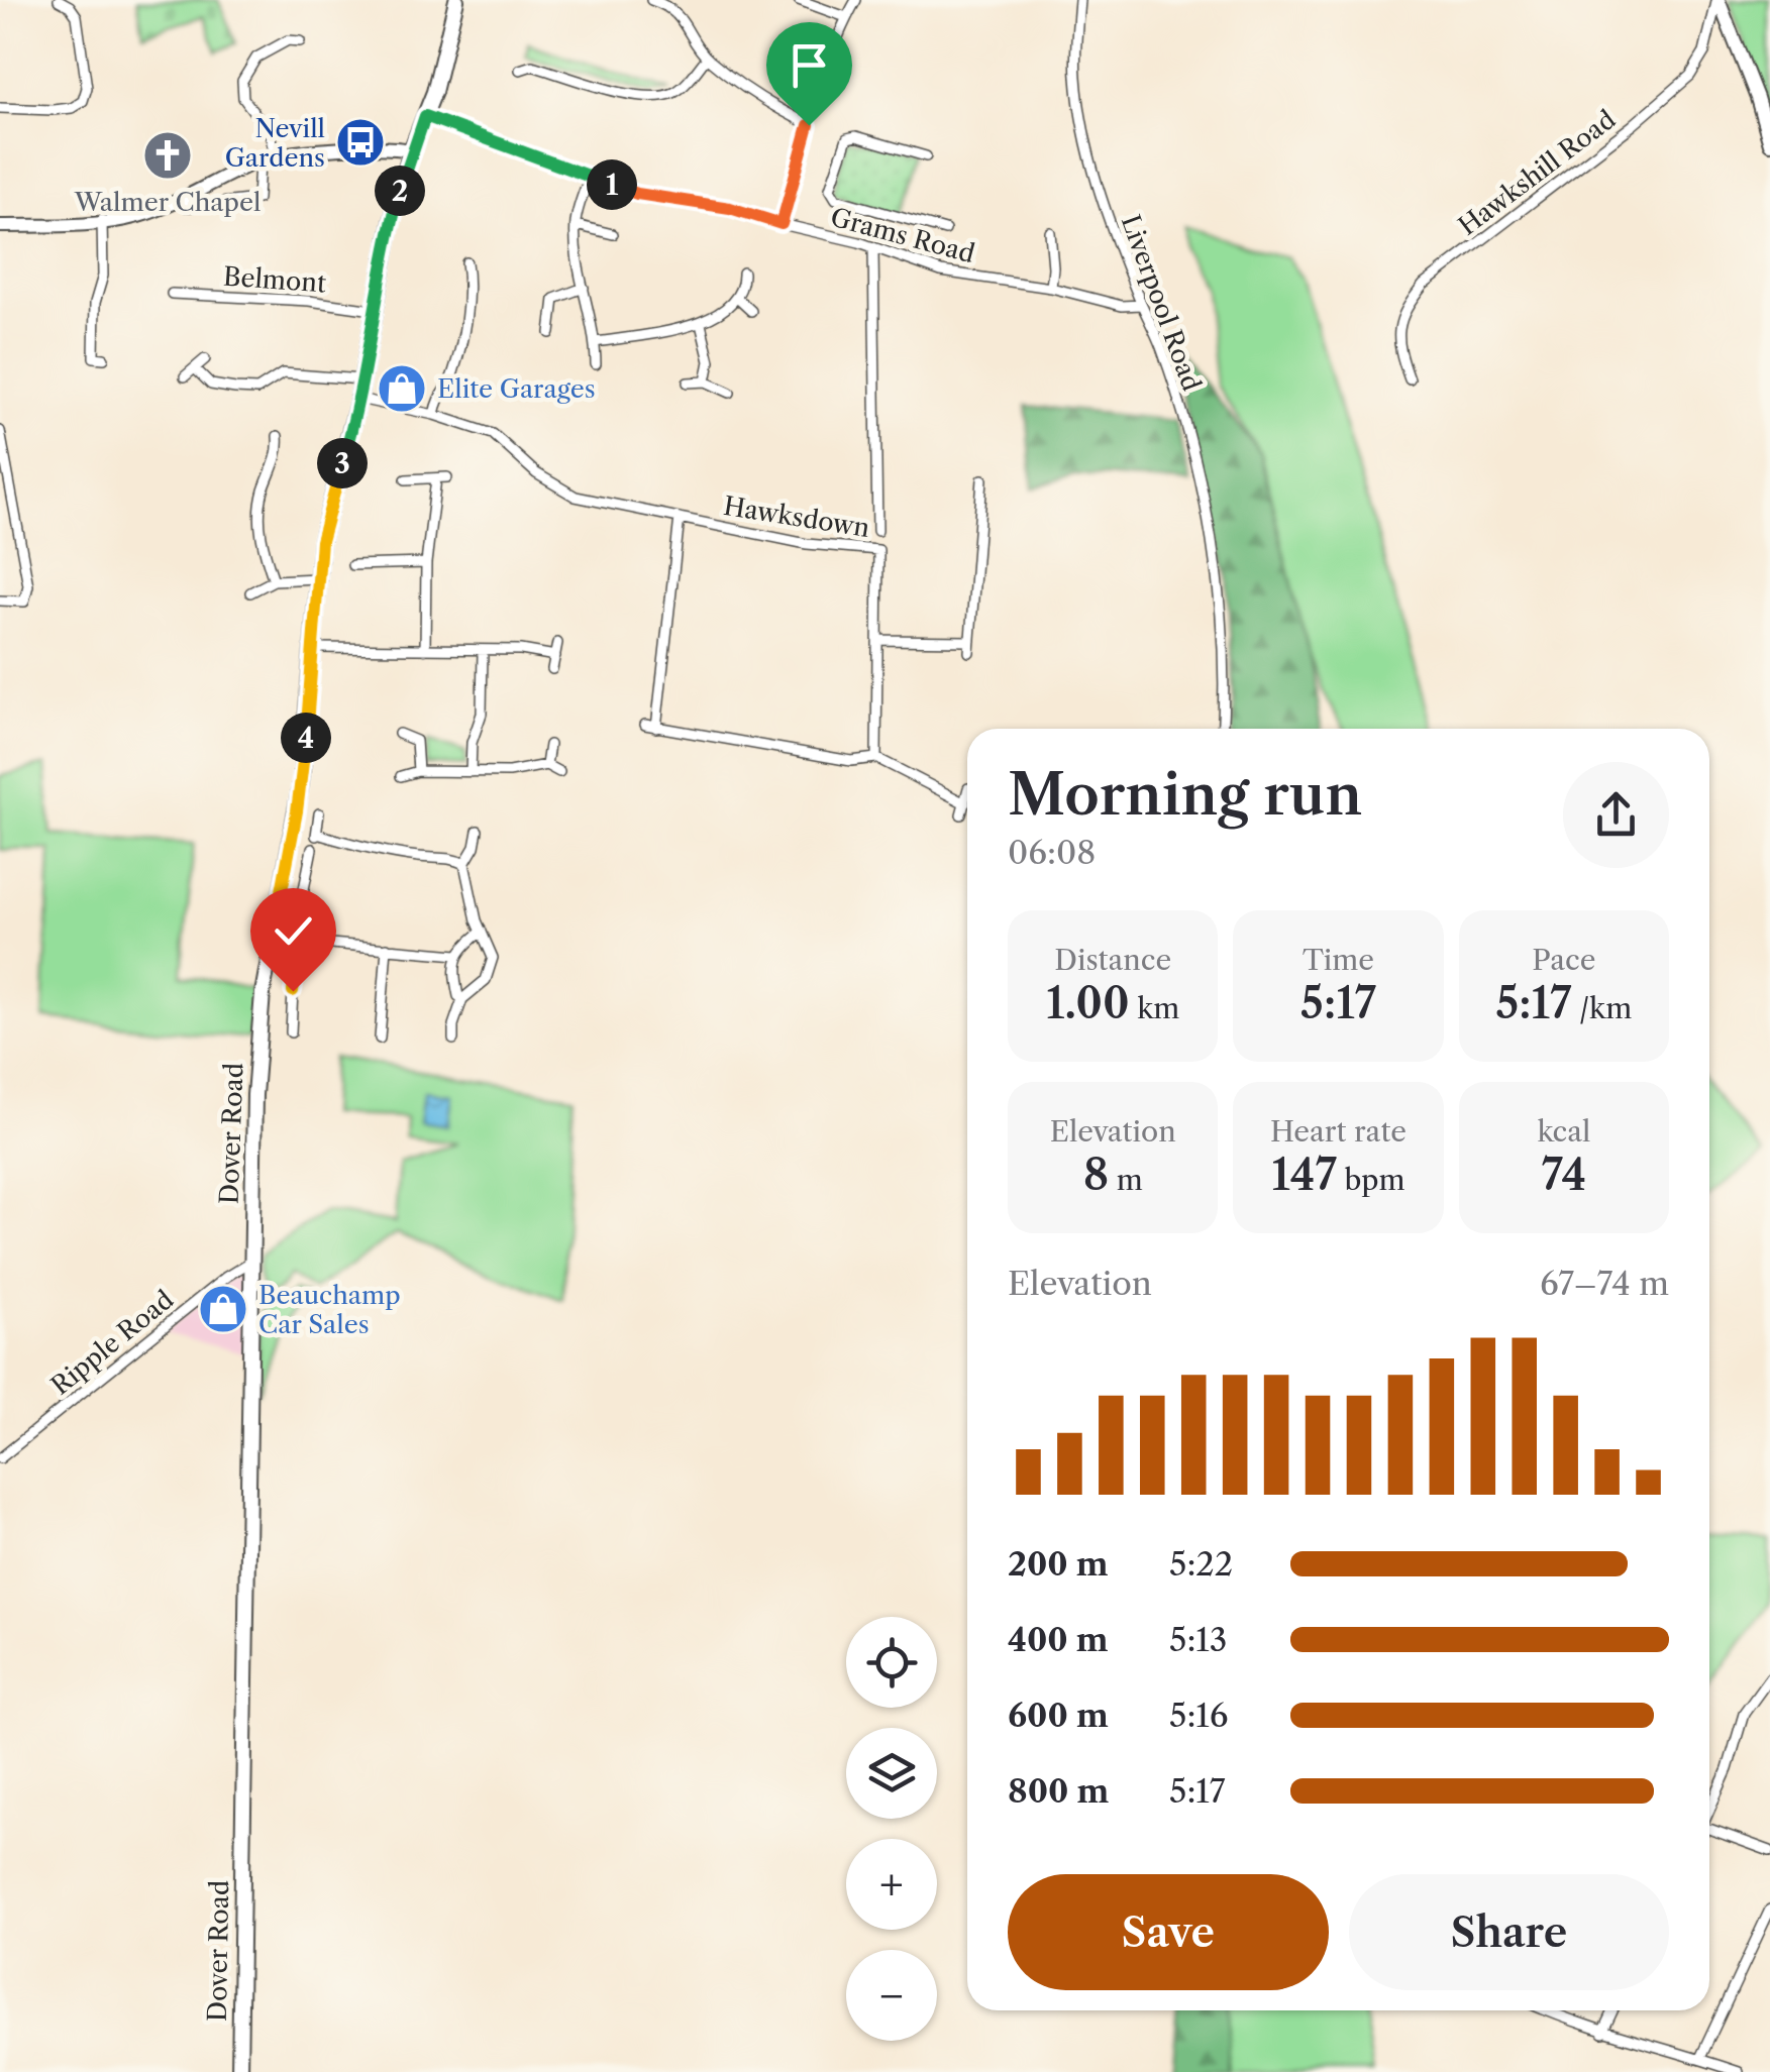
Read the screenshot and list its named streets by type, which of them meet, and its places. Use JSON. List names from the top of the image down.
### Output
{
  "streets": {
    "main road": ["Dover Road"],
    "street": [
      "Hawkshill Road",
      "Grams Road",
      "Belmont",
      "Liverpool Road",
      "Hawksdown",
      "Ripple Road"
    ]
  },
  "crossings": [
    ["Grams Road", "Liverpool Road"],
    ["Grams Road", "Dover Road"],
    ["Belmont", "Dover Road"],
    ["Hawksdown", "Dover Road"],
    ["Dover Road", "Ripple Road"]
  ],
  "places": {
    "bus stop": ["Nevill Gardens"],
    "church": ["Walmer Chapel"],
    "shop": ["Elite Garages", "Beauchamp Car Sales"]
  },
  "page": {
    "pins": [
      "1",
      "2",
      "3",
      "4"
    ],
    "heading": ["Morning run", "06:08"],
    "stats": [
      ["Distance", "1.00 km"],
      ["Time", "5:17"],
      ["Pace", "5:17 /km"],
      ["Elevation", "8 m"],
      ["Heart rate", "147 bpm"],
      ["kcal", "74"]
    ],
    "chart": ["Elevation", "67–74 m"],
    "list": [
      {
        "name": "200 m",
        "note": "5:22"
      },
      {
        "name": "400 m",
        "note": "5:13"
      },
      {
        "name": "600 m",
        "note": "5:16"
      },
      {
        "name": "800 m",
        "note": "5:17"
      }
    ],
    "map_buttons": ["+", "−"],
    "buttons": ["Save", "Share"]
  }
}
